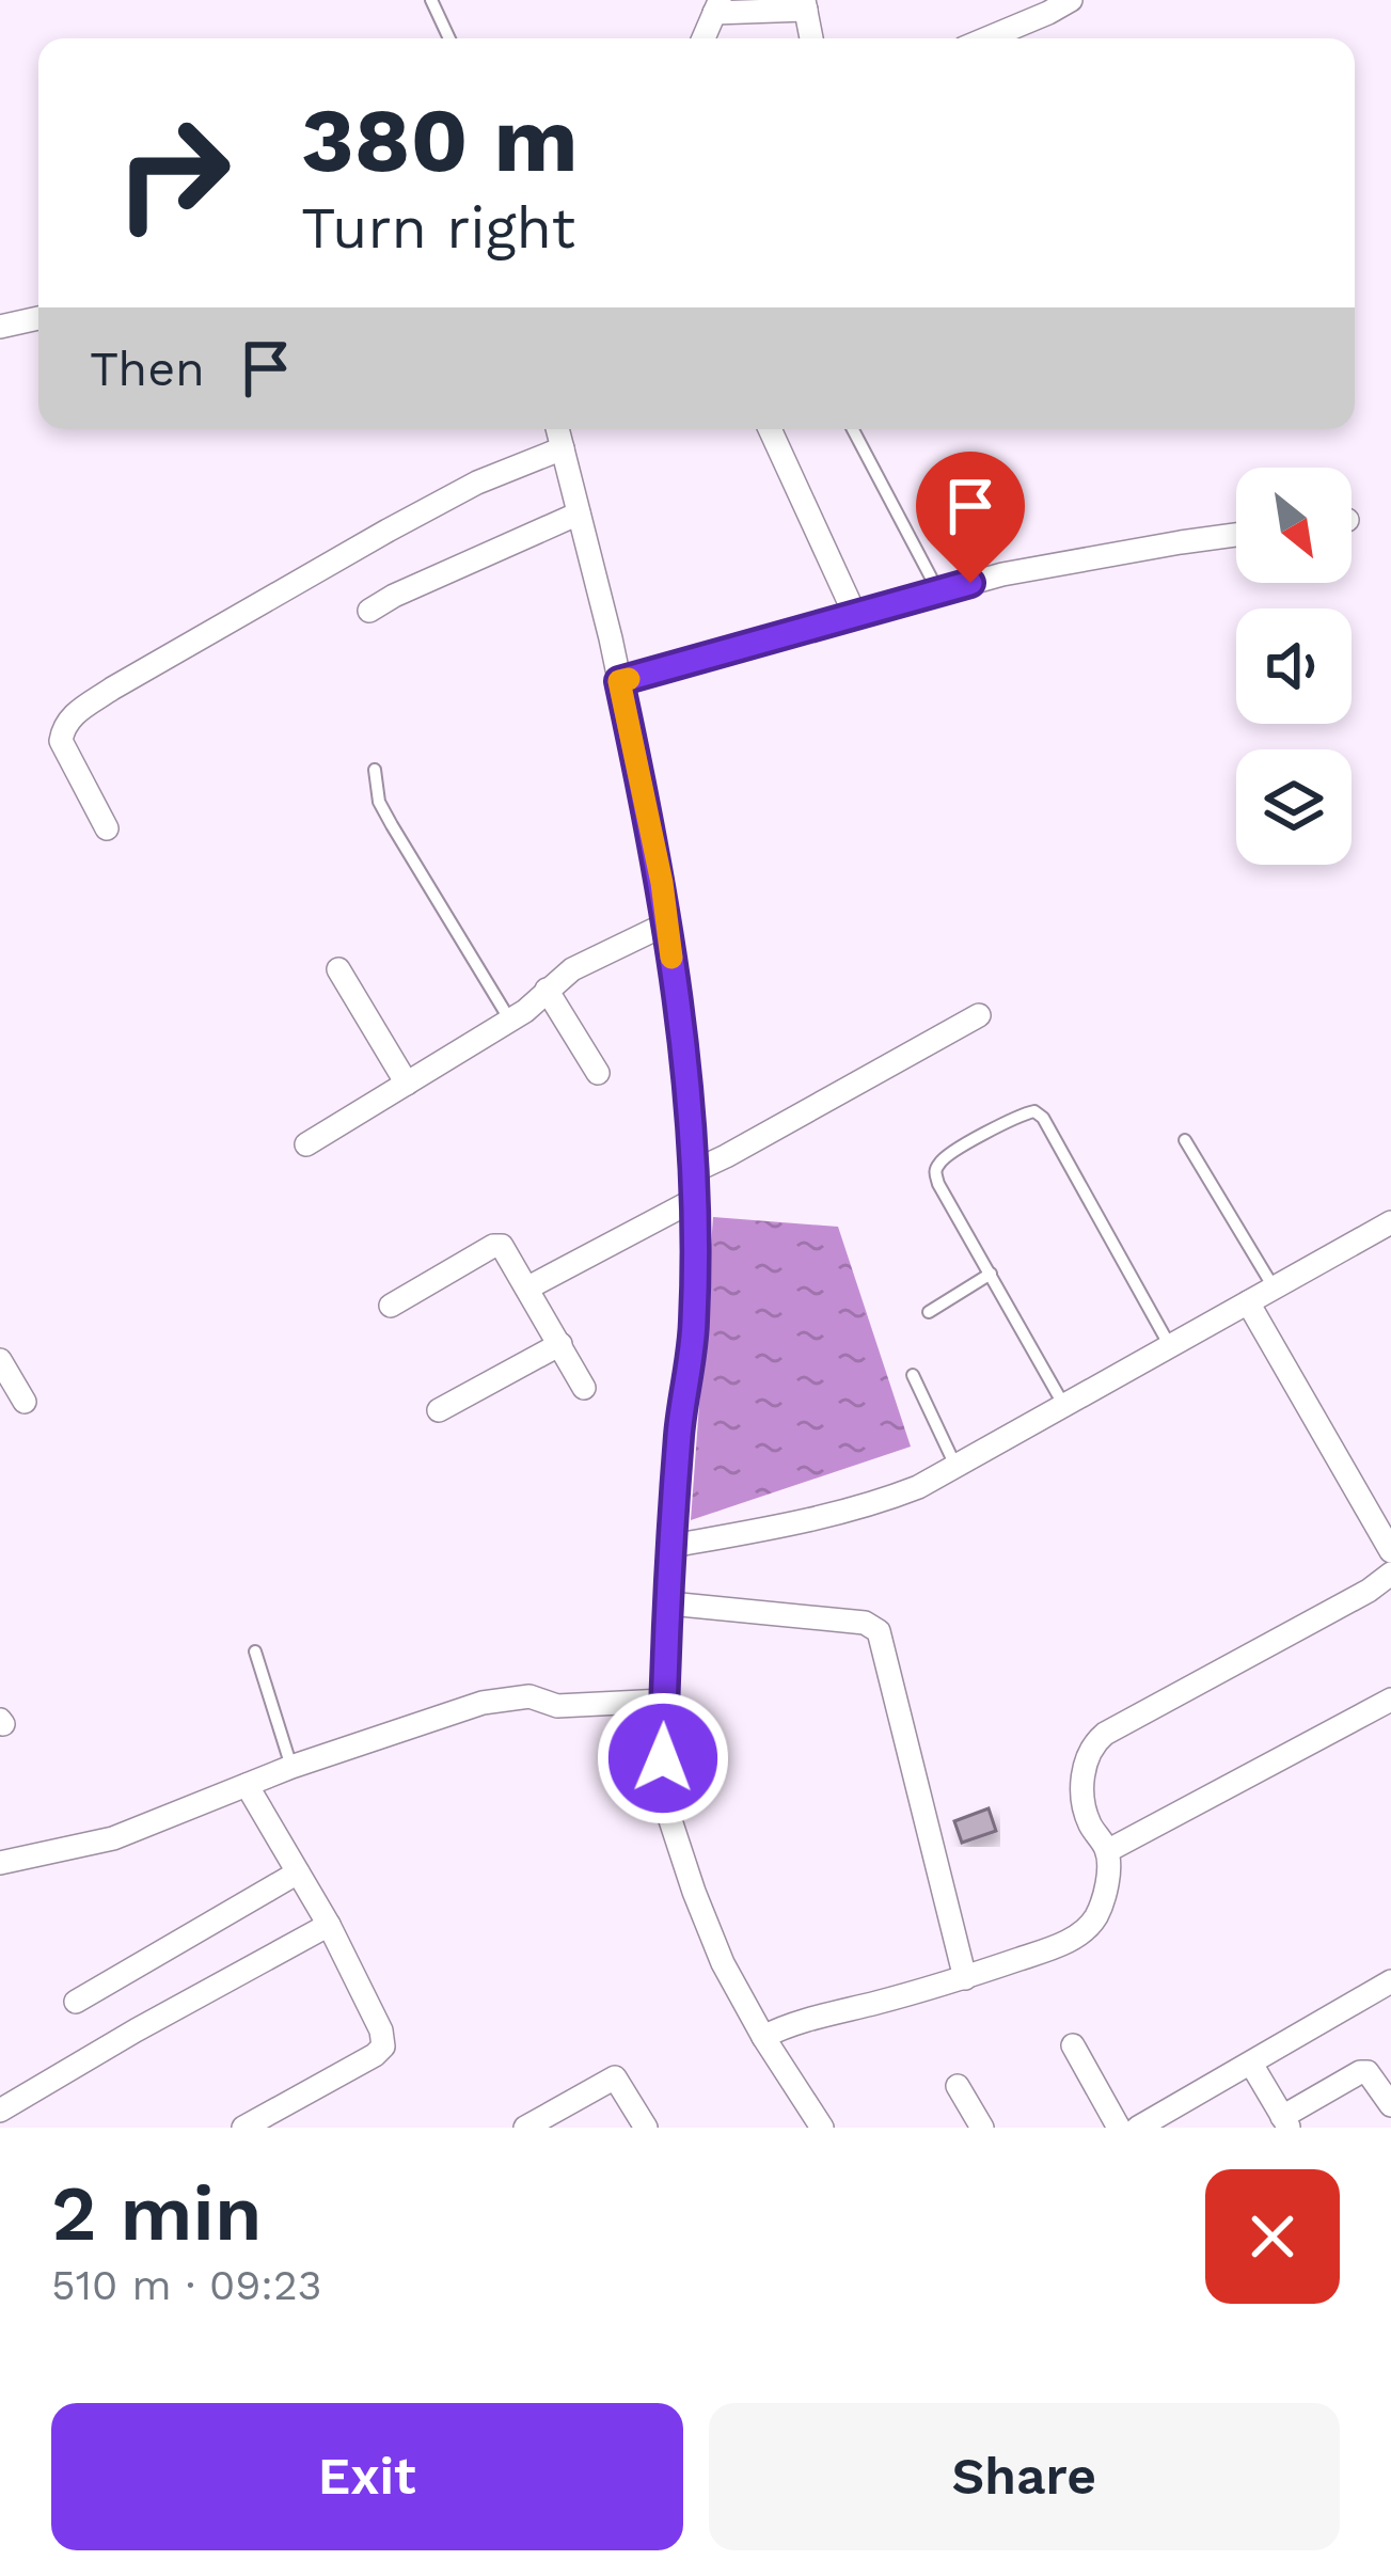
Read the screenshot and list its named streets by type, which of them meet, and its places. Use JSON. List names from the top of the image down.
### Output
{
  "north": "bottom right",
  "page": {
    "turn": ["380 m", "Turn right"],
    "then": "Then",
    "heading": ["2 min", "510 m · 09:23"],
    "buttons": ["Exit", "Share"]
  }
}
